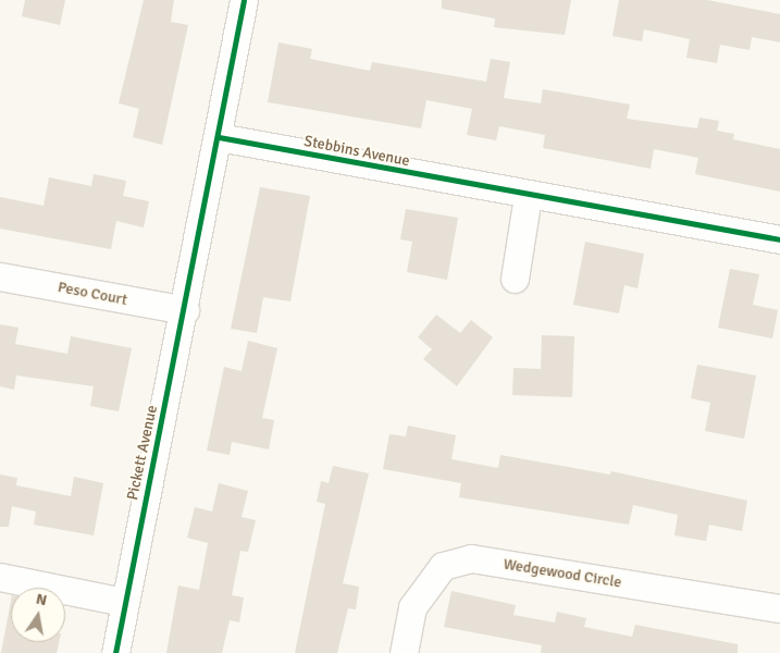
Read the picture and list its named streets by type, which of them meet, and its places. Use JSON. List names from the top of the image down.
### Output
{
  "streets": {
    "street": [
      "Stebbins Avenue",
      "Peso Court",
      "Pickett Avenue",
      "Wedgewood Circle"
    ]
  },
  "crossings": [
    ["Stebbins Avenue", "Pickett Avenue"],
    ["Peso Court", "Pickett Avenue"]
  ],
  "north": "top"
}
